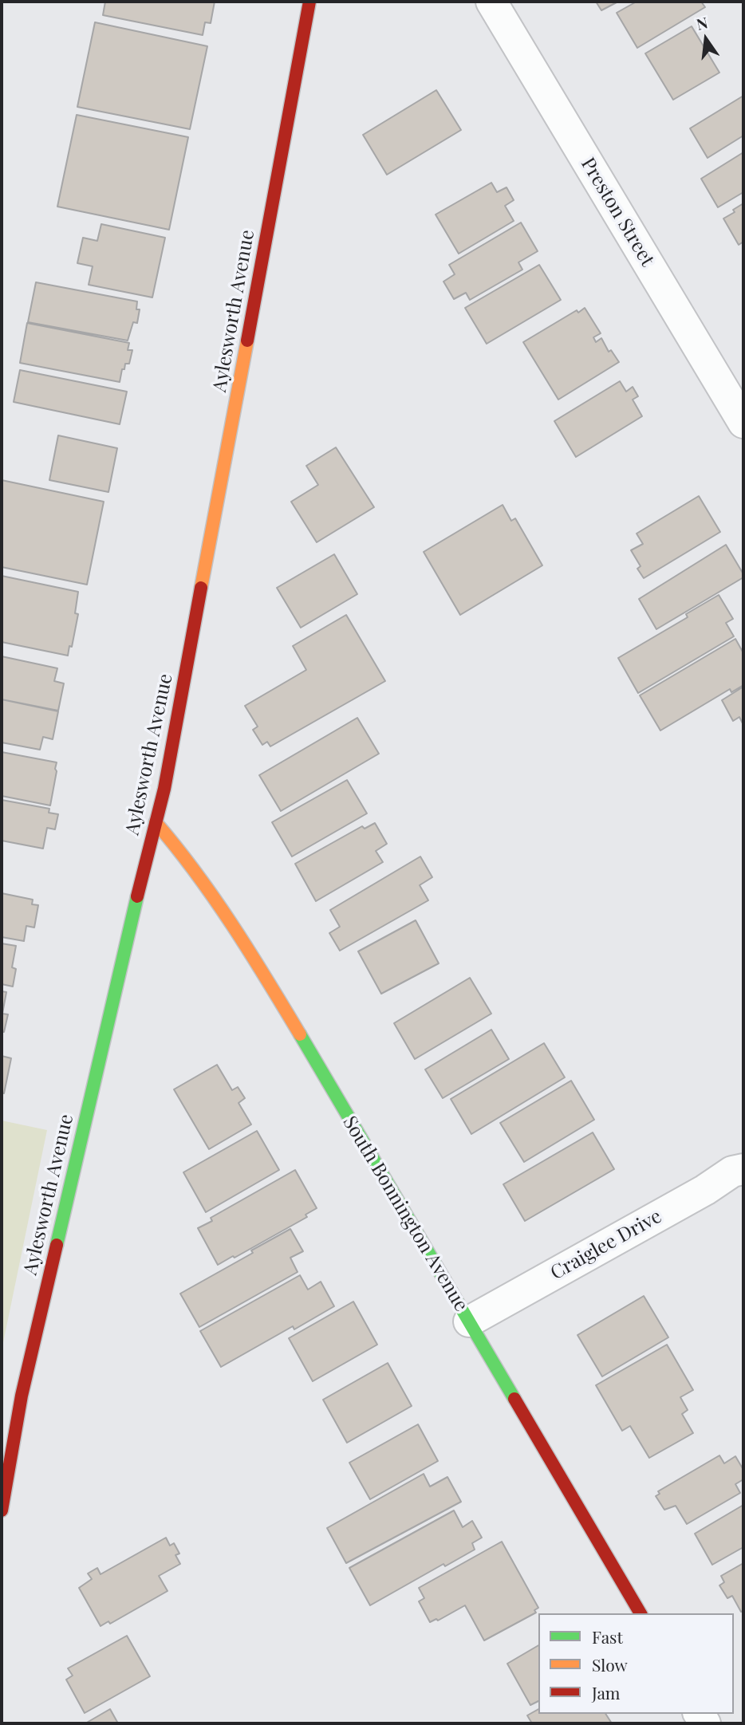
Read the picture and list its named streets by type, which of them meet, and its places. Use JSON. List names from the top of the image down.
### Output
{
  "streets": {
    "street": [
      "Preston Street",
      "Aylesworth Avenue",
      "South Bonnington Avenue",
      "Craiglee Drive"
    ]
  },
  "crossings": [
    ["Aylesworth Avenue", "South Bonnington Avenue"],
    ["South Bonnington Avenue", "Craiglee Drive"]
  ],
  "legend": ["Fast", "Slow", "Jam"],
  "north": "top"
}
